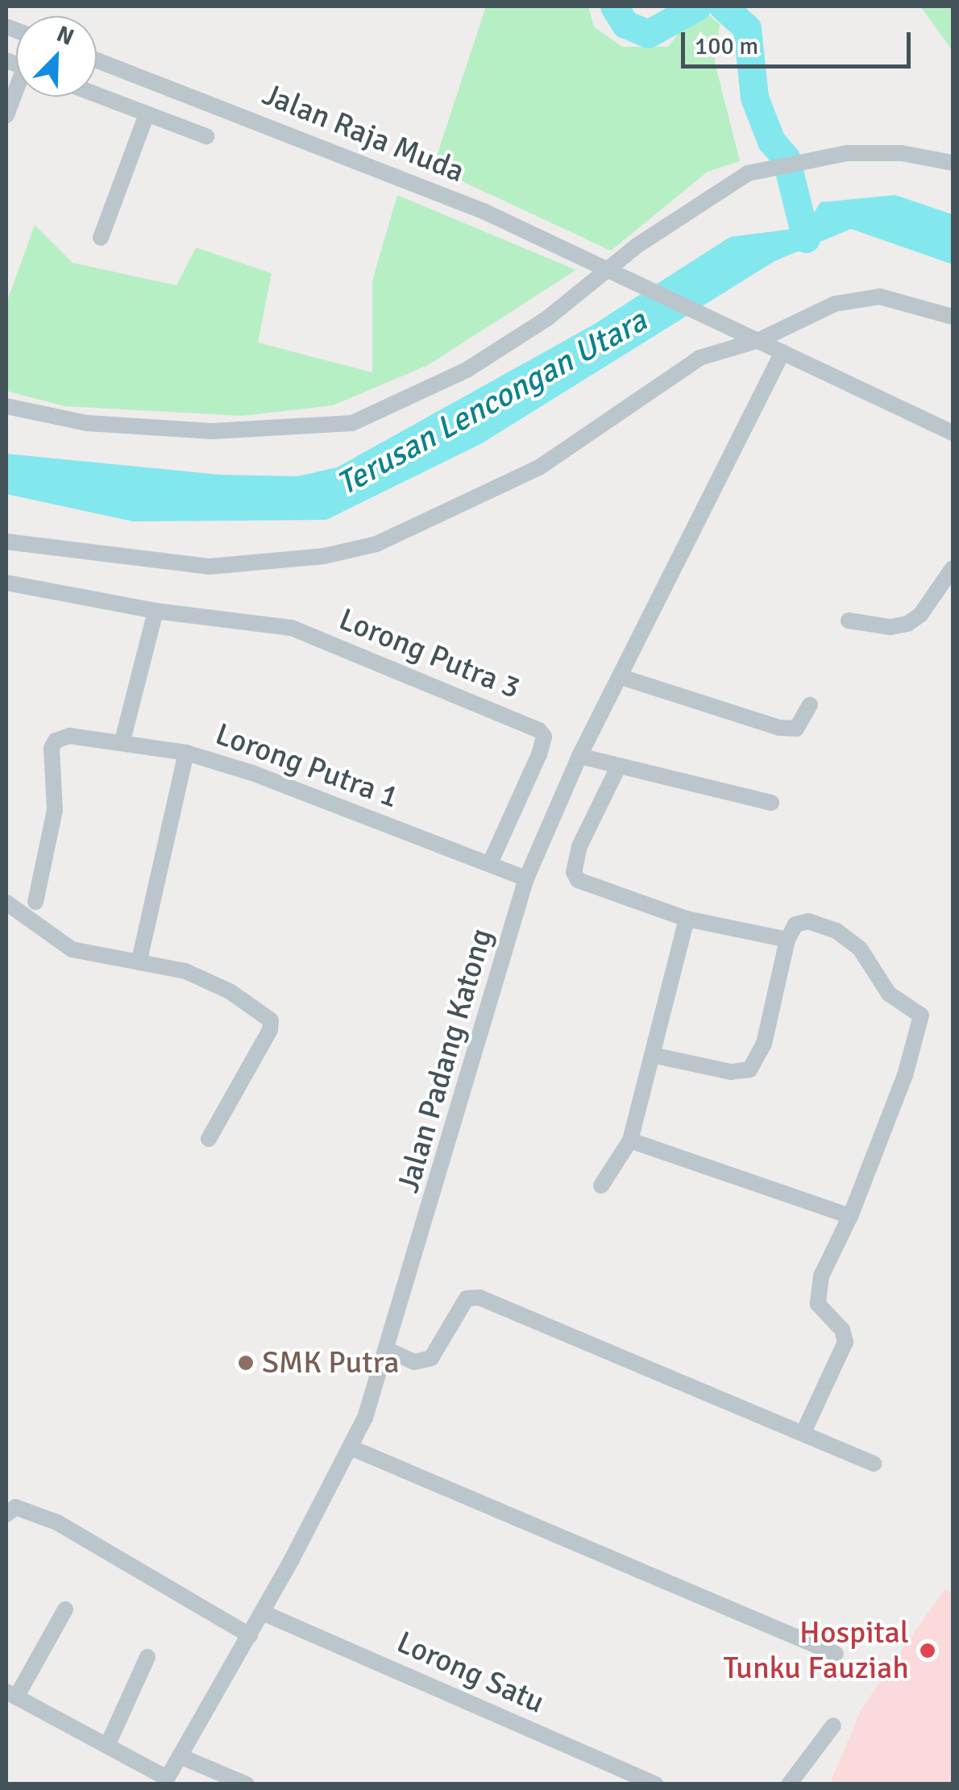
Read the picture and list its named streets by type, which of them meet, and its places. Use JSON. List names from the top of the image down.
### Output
{
  "streets": {
    "street": [
      "Jalan Raja Muda",
      "Lorong Putra 3",
      "Lorong Putra 1",
      "Jalan Padang Katong",
      "Lorong Satu"
    ]
  },
  "crossings": [
    ["Jalan Raja Muda", "Jalan Padang Katong"],
    ["Lorong Putra 3", "Lorong Putra 1"],
    ["Lorong Putra 1", "Jalan Padang Katong"],
    ["Jalan Padang Katong", "Lorong Satu"]
  ],
  "water": ["Terusan Lencongan Utara"],
  "places": ["SMK Putra", "Hospital Tunku Fauziah"],
  "scale_bar": "100 m",
  "north": "top right"
}
